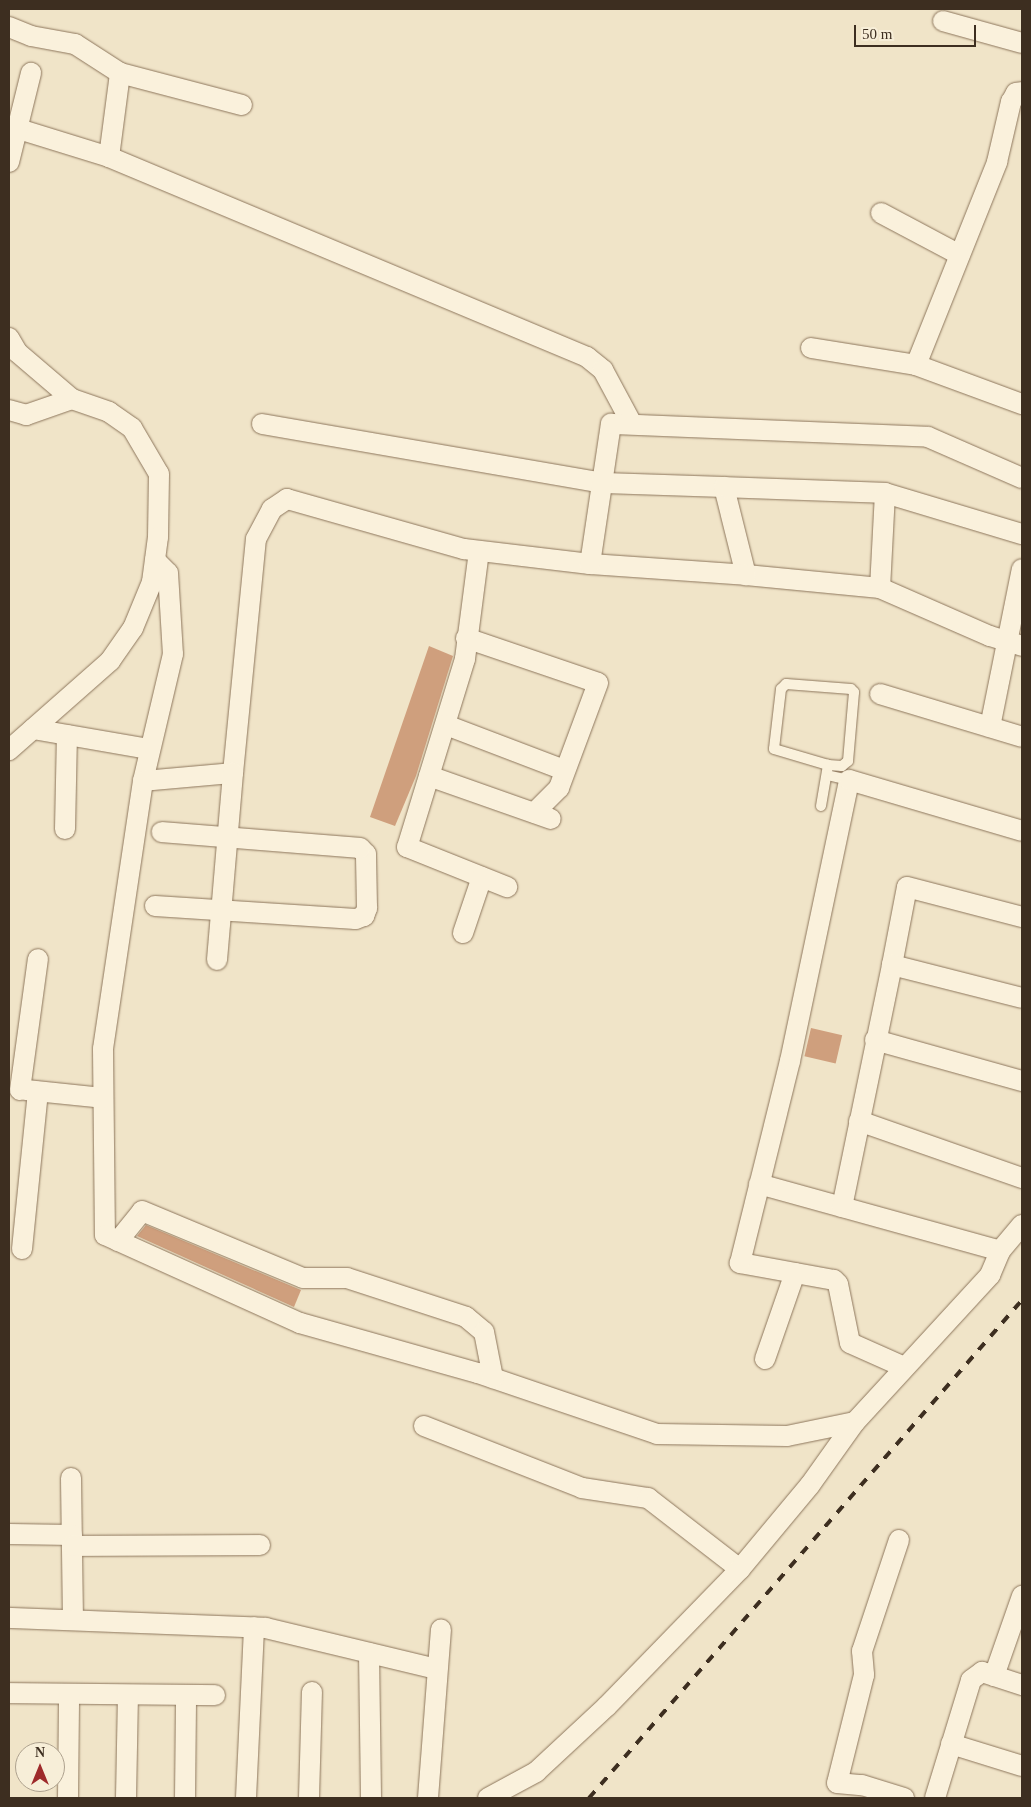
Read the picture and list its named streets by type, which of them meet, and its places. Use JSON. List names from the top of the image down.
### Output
{
  "scale_bar": "50 m",
  "north": "top"
}
